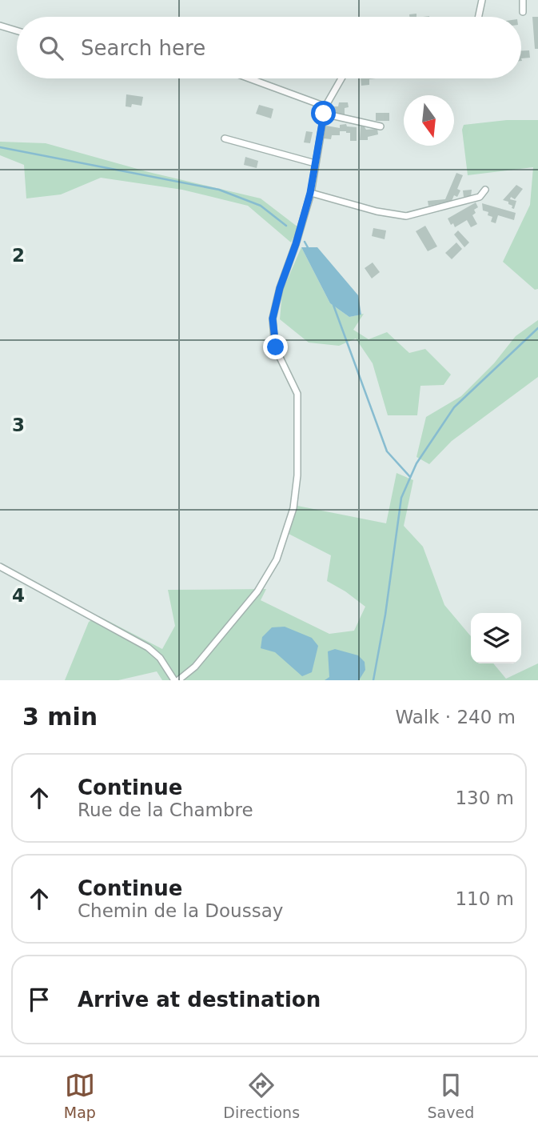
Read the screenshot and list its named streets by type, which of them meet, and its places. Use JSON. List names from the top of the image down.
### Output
{
  "north": "bottom",
  "page": {
    "search": "Search here",
    "heading": ["3 min", "Walk · 240 m"],
    "list": [
      ["Continue", "Rue de la Chambre", "130 m"],
      ["Continue", "Chemin de la Doussay", "110 m"],
      "Arrive at destination"
    ],
    "nav": ["Map", "Directions", "Saved"]
  },
  "grid": {
    "rows": ["2", "3", "4"]
  }
}
